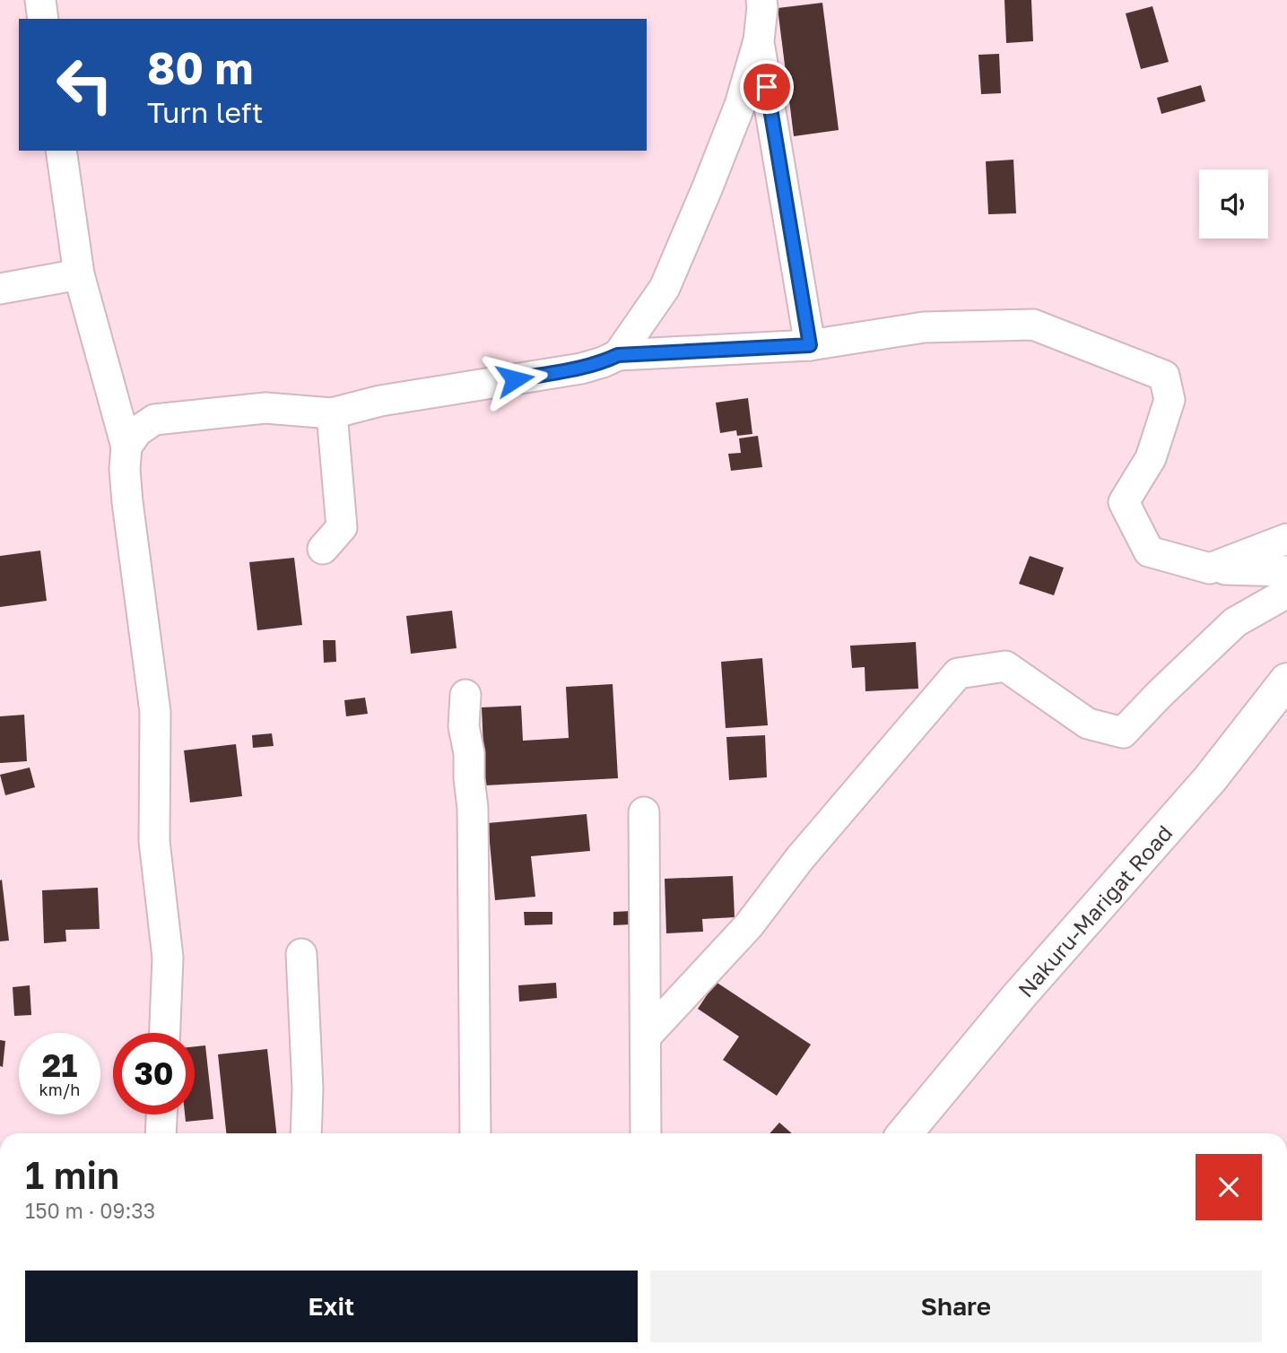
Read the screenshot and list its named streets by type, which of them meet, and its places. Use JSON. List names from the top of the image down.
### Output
{
  "streets": {
    "main road": ["Nakuru-Marigat Road"]
  },
  "page": {
    "turn": ["80 m", "Turn left"],
    "speed": "21 km/h",
    "limit": "30",
    "heading": ["1 min", "150 m · 09:33"],
    "buttons": ["Exit", "Share"]
  }
}
